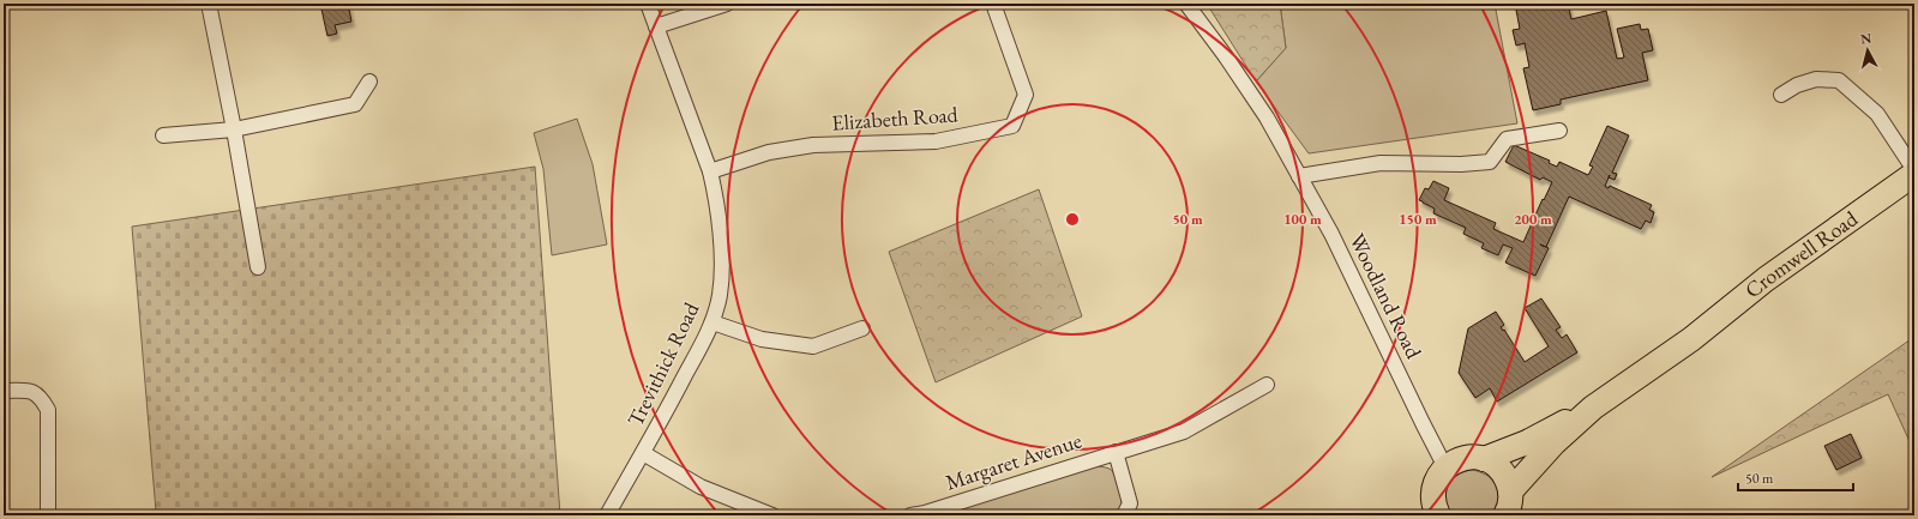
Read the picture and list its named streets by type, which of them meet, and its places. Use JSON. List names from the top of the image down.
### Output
{
  "streets": {
    "highway": ["Cromwell Road"],
    "street": [
      "Elizabeth Road",
      "Woodland Road",
      "Trevithick Road",
      "Margaret Avenue"
    ]
  },
  "crossings": [
    ["Elizabeth Road", "Trevithick Road"]
  ],
  "scale_bar": "50 m",
  "north": "top",
  "rings": [
    "50 m",
    "100 m",
    "150 m",
    "200 m"
  ]
}
